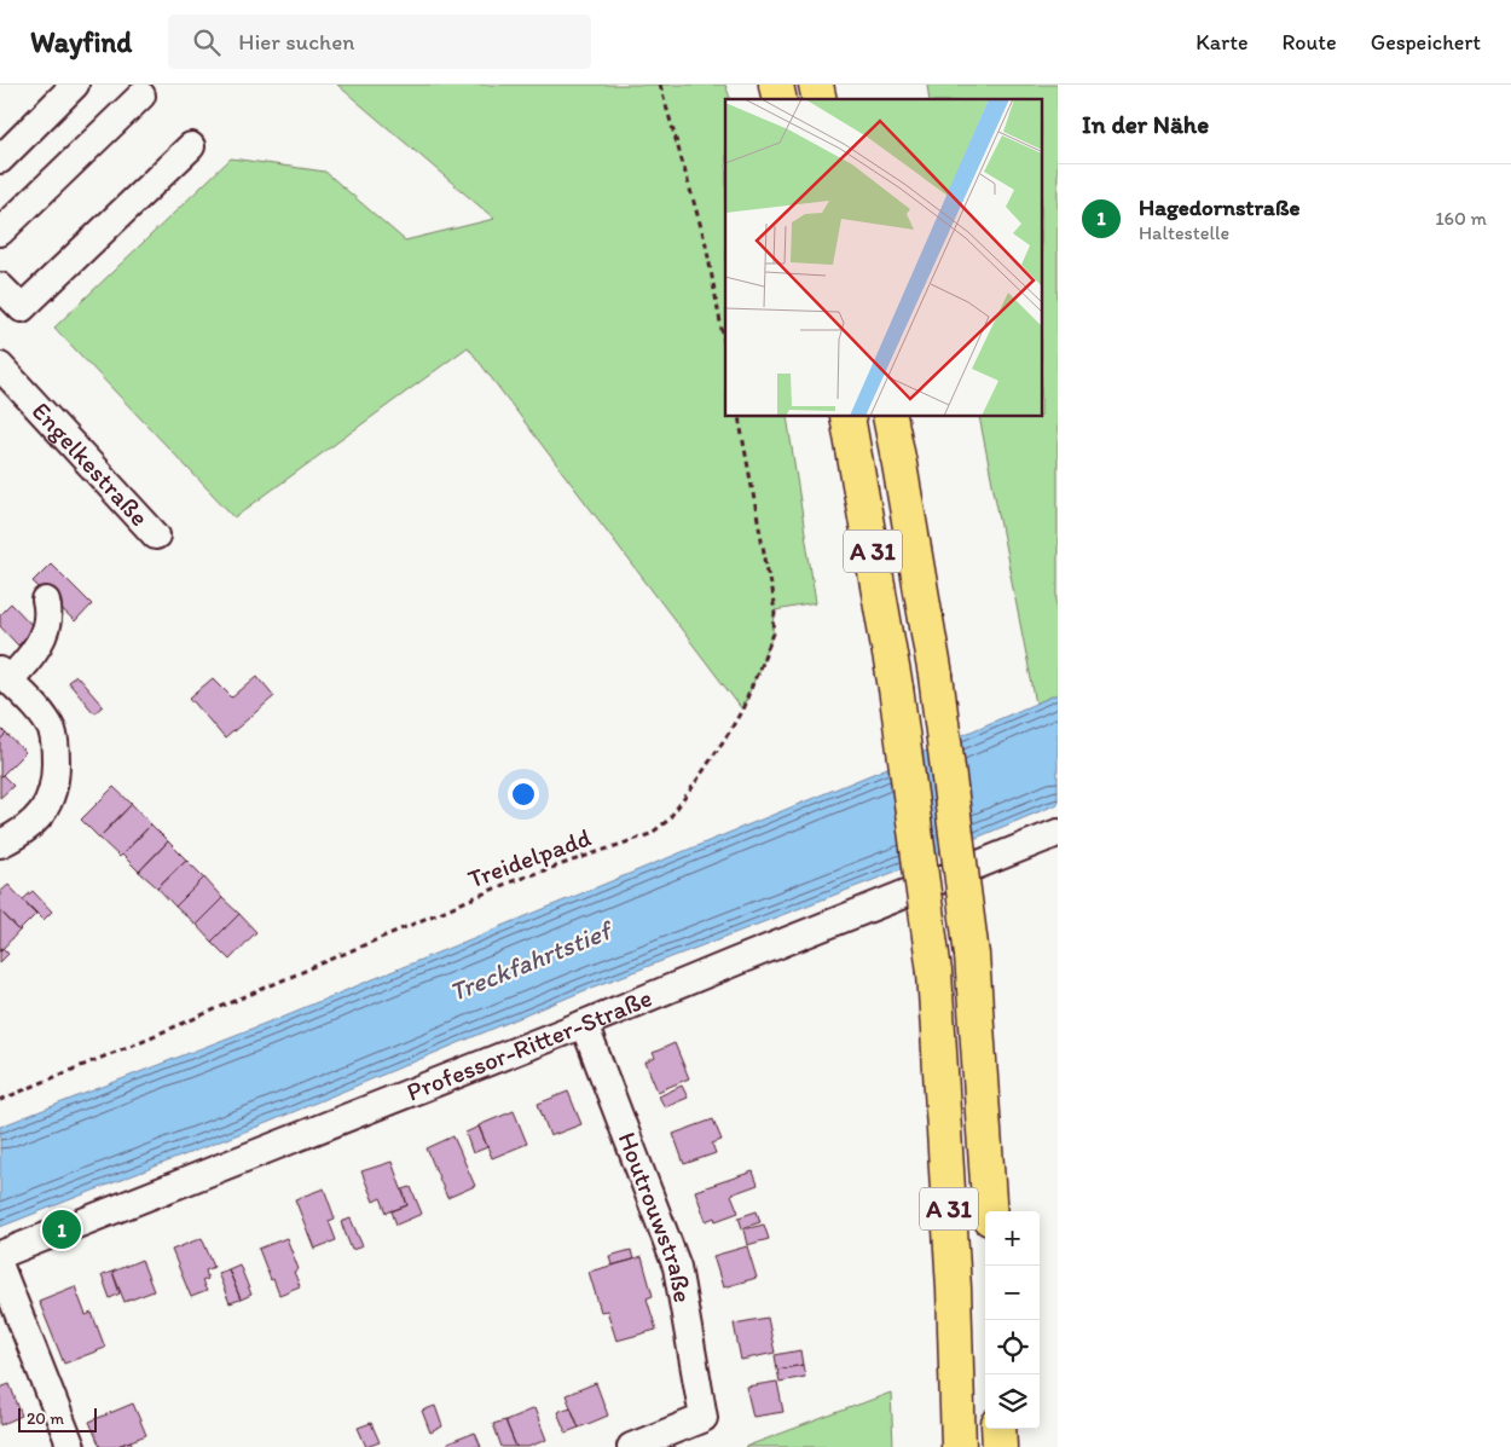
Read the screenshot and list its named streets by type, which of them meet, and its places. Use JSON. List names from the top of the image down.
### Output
{
  "streets": {
    "highway": ["A 31"],
    "street": ["Engelkestraße", "Professor-Ritter-Straße", "Houtrouwstraße"],
    "path": ["Treidelpadd"]
  },
  "crossings": [
    ["Professor-Ritter-Straße", "Houtrouwstraße"]
  ],
  "water": ["Treckfahrtstief"],
  "scale_bar": "20 m",
  "page": {
    "header": "Wayfind",
    "search": "Hier suchen",
    "nav": ["Karte", "Route", "Gespeichert"],
    "heading": "In der Nähe",
    "list": [
      {
        "mark": "1",
        "name": "Hagedornstraße",
        "note": "Haltestelle",
        "value": "160 m"
      }
    ],
    "pins": "1",
    "map_buttons": ["+", "−"],
    "scale": "20 m"
  }
}
